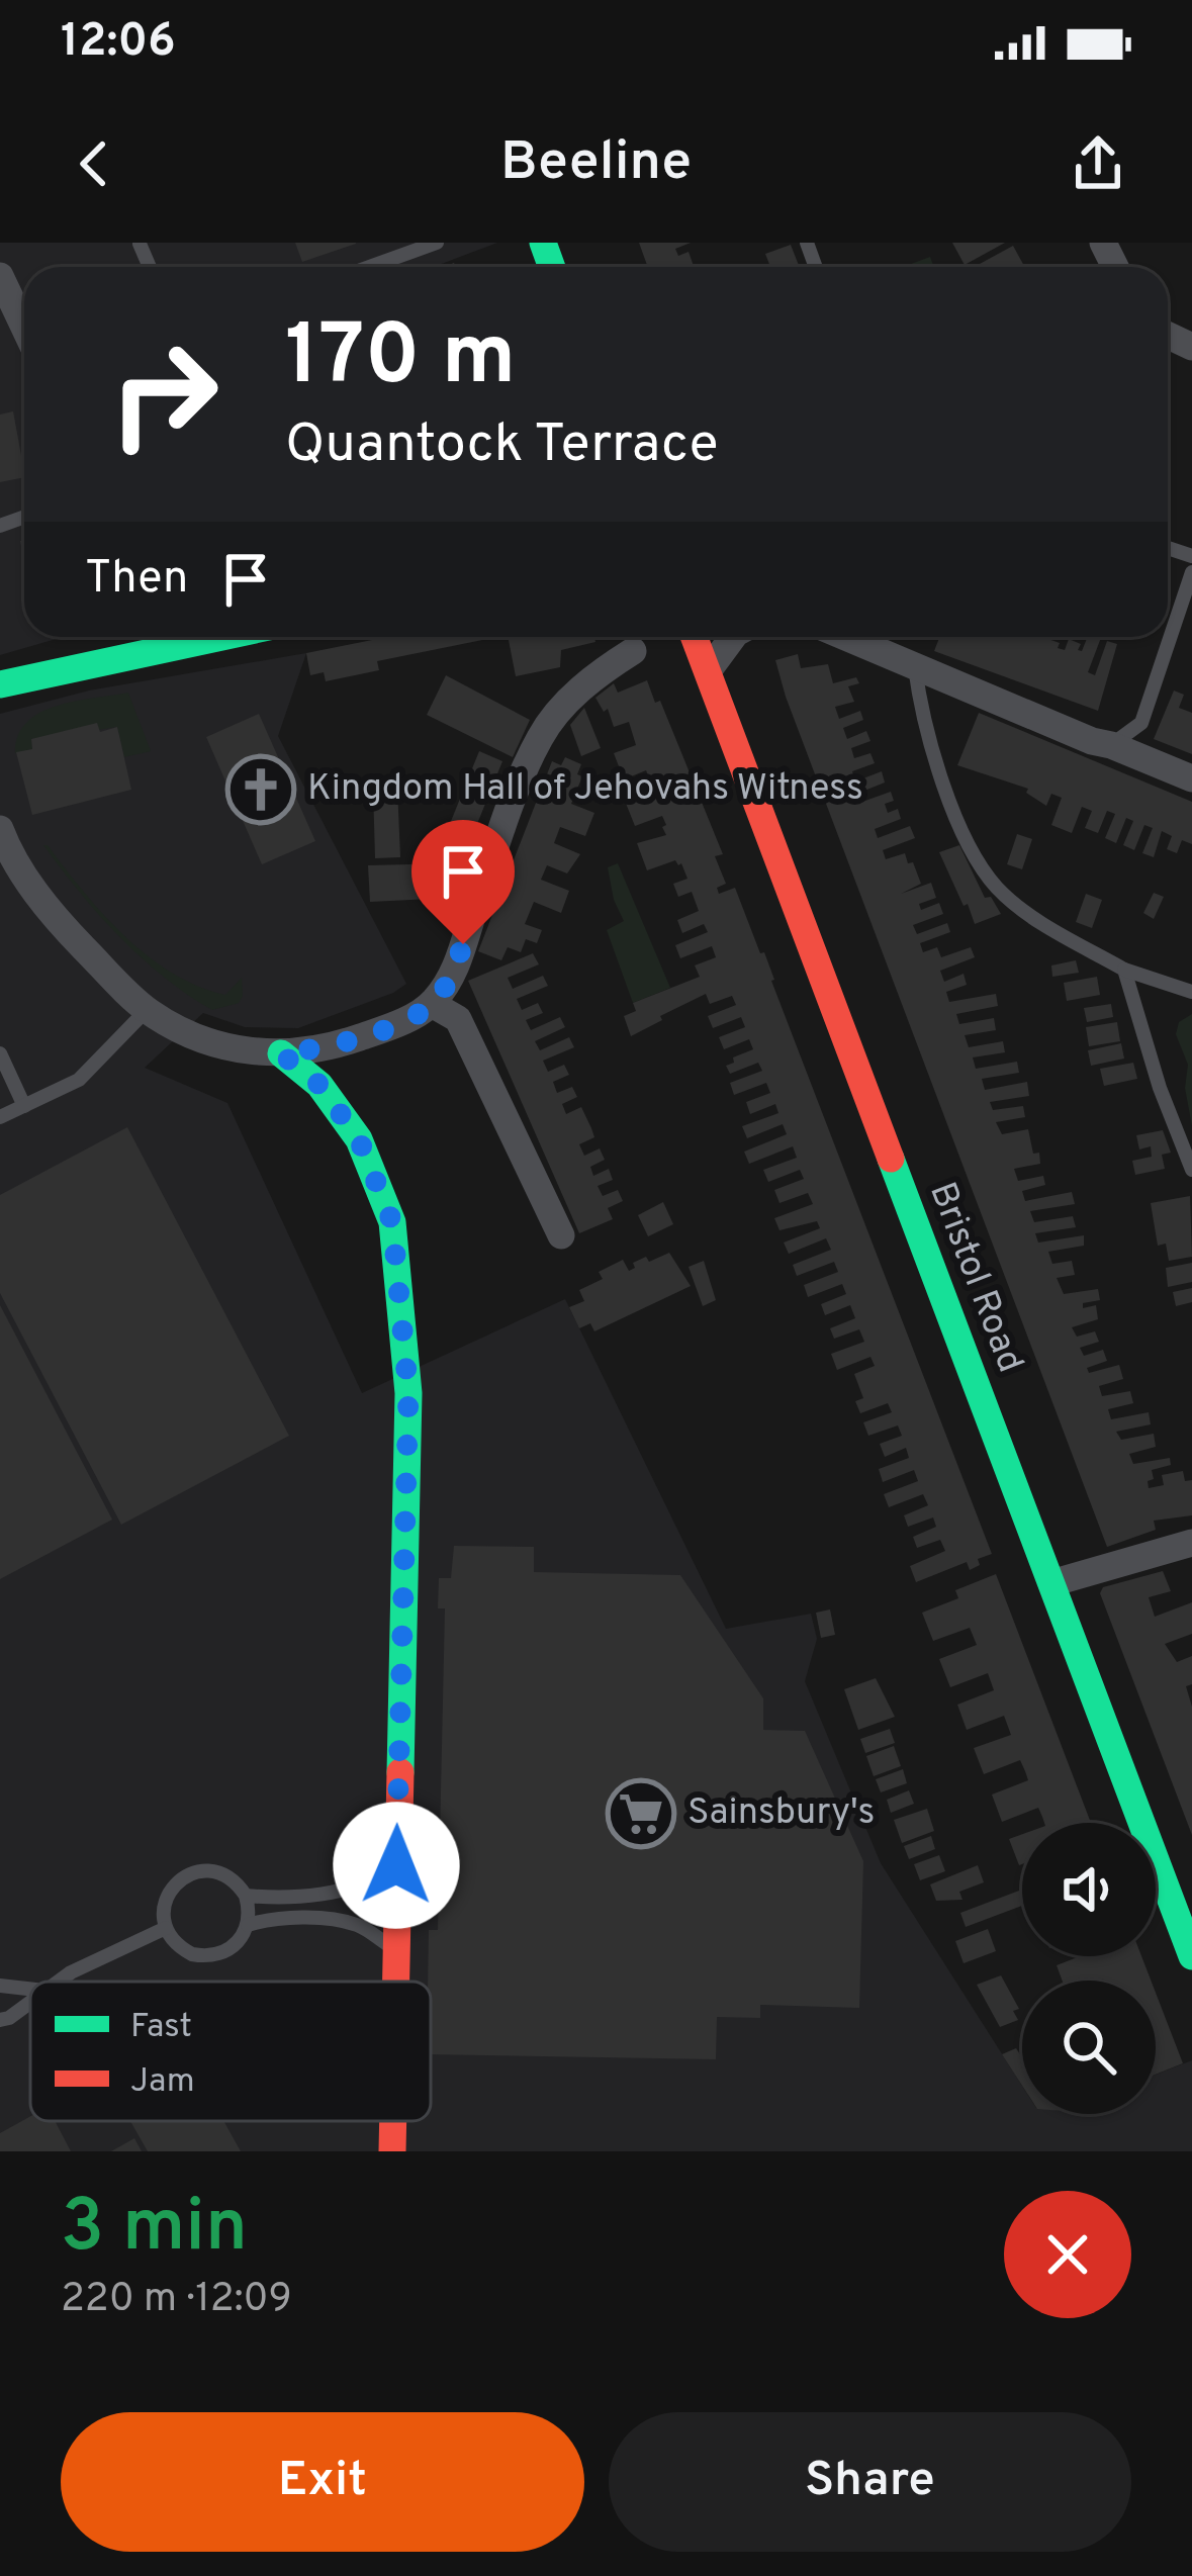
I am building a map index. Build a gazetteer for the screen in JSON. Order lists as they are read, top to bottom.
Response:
{
  "streets": {
    "main road": ["Bristol Road"]
  },
  "places": {
    "church": ["Kingdom Hall of Jehovahs Witness"],
    "supermarket": ["Sainsbury's"]
  },
  "legend": ["Fast", "Jam"],
  "page": {
    "status": "12:06",
    "header": "Beeline",
    "turn": ["170 m", "Quantock Terrace"],
    "then": "Then",
    "heading": ["3 min", "220 m · 12:09"],
    "buttons": ["Exit", "Share"]
  }
}
